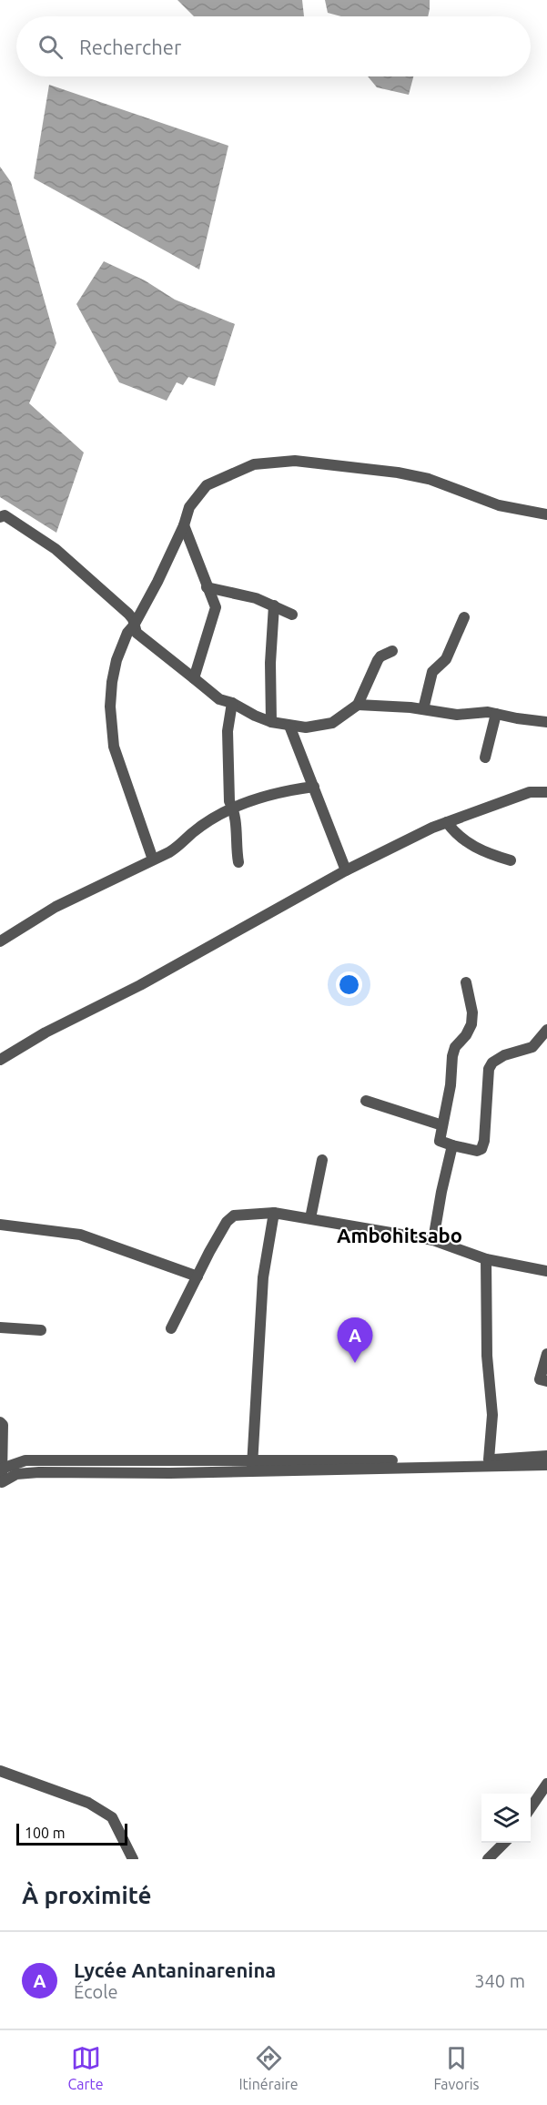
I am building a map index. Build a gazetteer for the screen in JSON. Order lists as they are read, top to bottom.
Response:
{
  "districts": ["Ambohitsabo"],
  "scale_bar": "100 m",
  "page": {
    "search": "Rechercher",
    "pins": "A",
    "scale": "100 m",
    "heading": "À proximité",
    "list": [
      {
        "mark": "A",
        "name": "Lycée Antaninarenina",
        "note": "École",
        "value": "340 m"
      }
    ],
    "nav": ["Carte", "Itinéraire", "Favoris"]
  }
}
